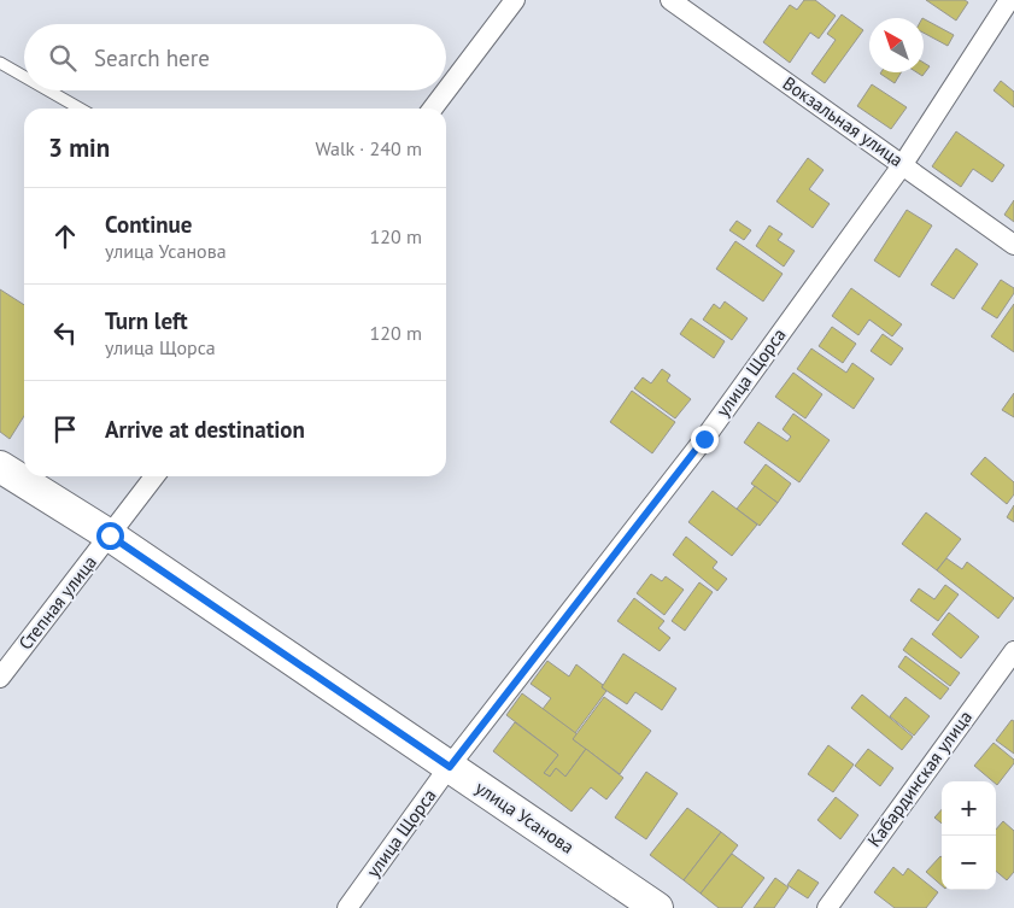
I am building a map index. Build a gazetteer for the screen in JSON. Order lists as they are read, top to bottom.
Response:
{
  "streets": {
    "main road": ["улица Усанова"],
    "street": [
      "Вокзальная улица",
      "улица Щорса",
      "Степная улица",
      "Кабардинская улица"
    ]
  },
  "crossings": [
    ["Вокзальная улица", "улица Щорса"],
    ["улица Щорса", "улица Усанова"],
    ["Степная улица", "улица Усанова"]
  ],
  "north": "top left",
  "page": {
    "search": "Search here",
    "heading": ["3 min", "Walk · 240 m"],
    "list": [
      ["Continue", "улица Усанова", "120 m"],
      ["Turn left", "улица Щорса", "120 m"],
      "Arrive at destination"
    ],
    "map_buttons": ["+", "−"]
  }
}
